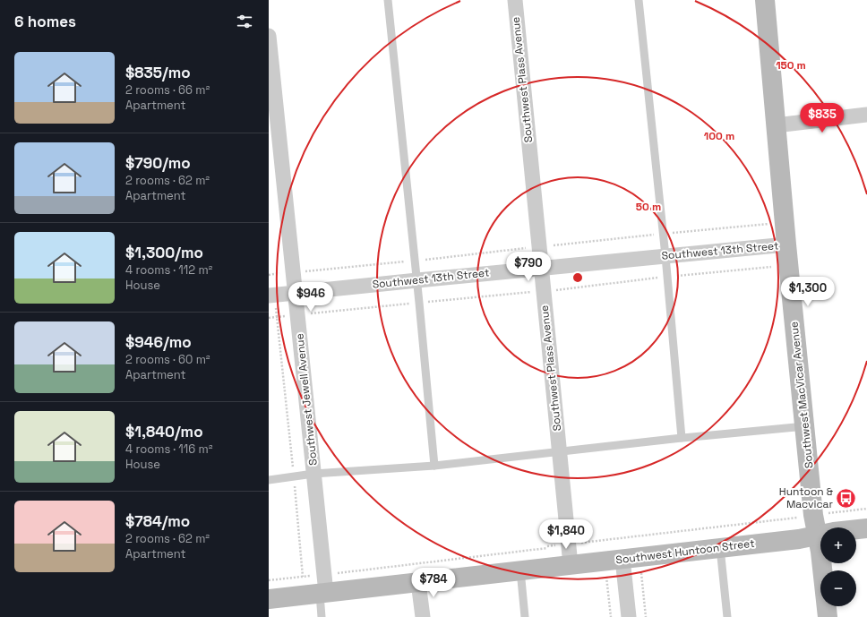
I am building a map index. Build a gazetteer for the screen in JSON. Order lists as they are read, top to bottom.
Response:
{
  "streets": {
    "street": [
      "Southwest Plass Avenue",
      "Southwest 13th Street",
      "Southwest MacVicar Avenue",
      "Southwest Jewell Avenue",
      "Southwest Huntoon Street"
    ]
  },
  "crossings": [
    ["Southwest Plass Avenue", "Southwest 13th Street"],
    ["Southwest Plass Avenue", "Southwest Huntoon Street"],
    ["Southwest 13th Street", "Southwest MacVicar Avenue"],
    ["Southwest 13th Street", "Southwest Jewell Avenue"],
    ["Southwest MacVicar Avenue", "Southwest Huntoon Street"],
    ["Southwest Jewell Avenue", "Southwest Huntoon Street"]
  ],
  "places": {
    "bus stop": ["Huntoon & Macvicar"]
  },
  "page": {
    "heading": "6 homes",
    "list": [
      {
        "name": "$835/mo",
        "note": "2 rooms · 66 m² · Apartment"
      },
      {
        "name": "$790/mo",
        "note": "2 rooms · 62 m² · Apartment"
      },
      {
        "name": "$1,300/mo",
        "note": "4 rooms · 112 m² · House"
      },
      {
        "name": "$946/mo",
        "note": "2 rooms · 60 m² · Apartment"
      },
      {
        "name": "$1,840/mo",
        "note": "4 rooms · 116 m² · House"
      },
      {
        "name": "$784/mo",
        "note": "2 rooms · 62 m² · Apartment"
      }
    ],
    "price": [
      "$835",
      "$790",
      "$1,300",
      "$946",
      "$1,840",
      "$784"
    ],
    "map_buttons": ["+", "−"]
  },
  "rings": ["150 m", "100 m", "50 m"]
}
